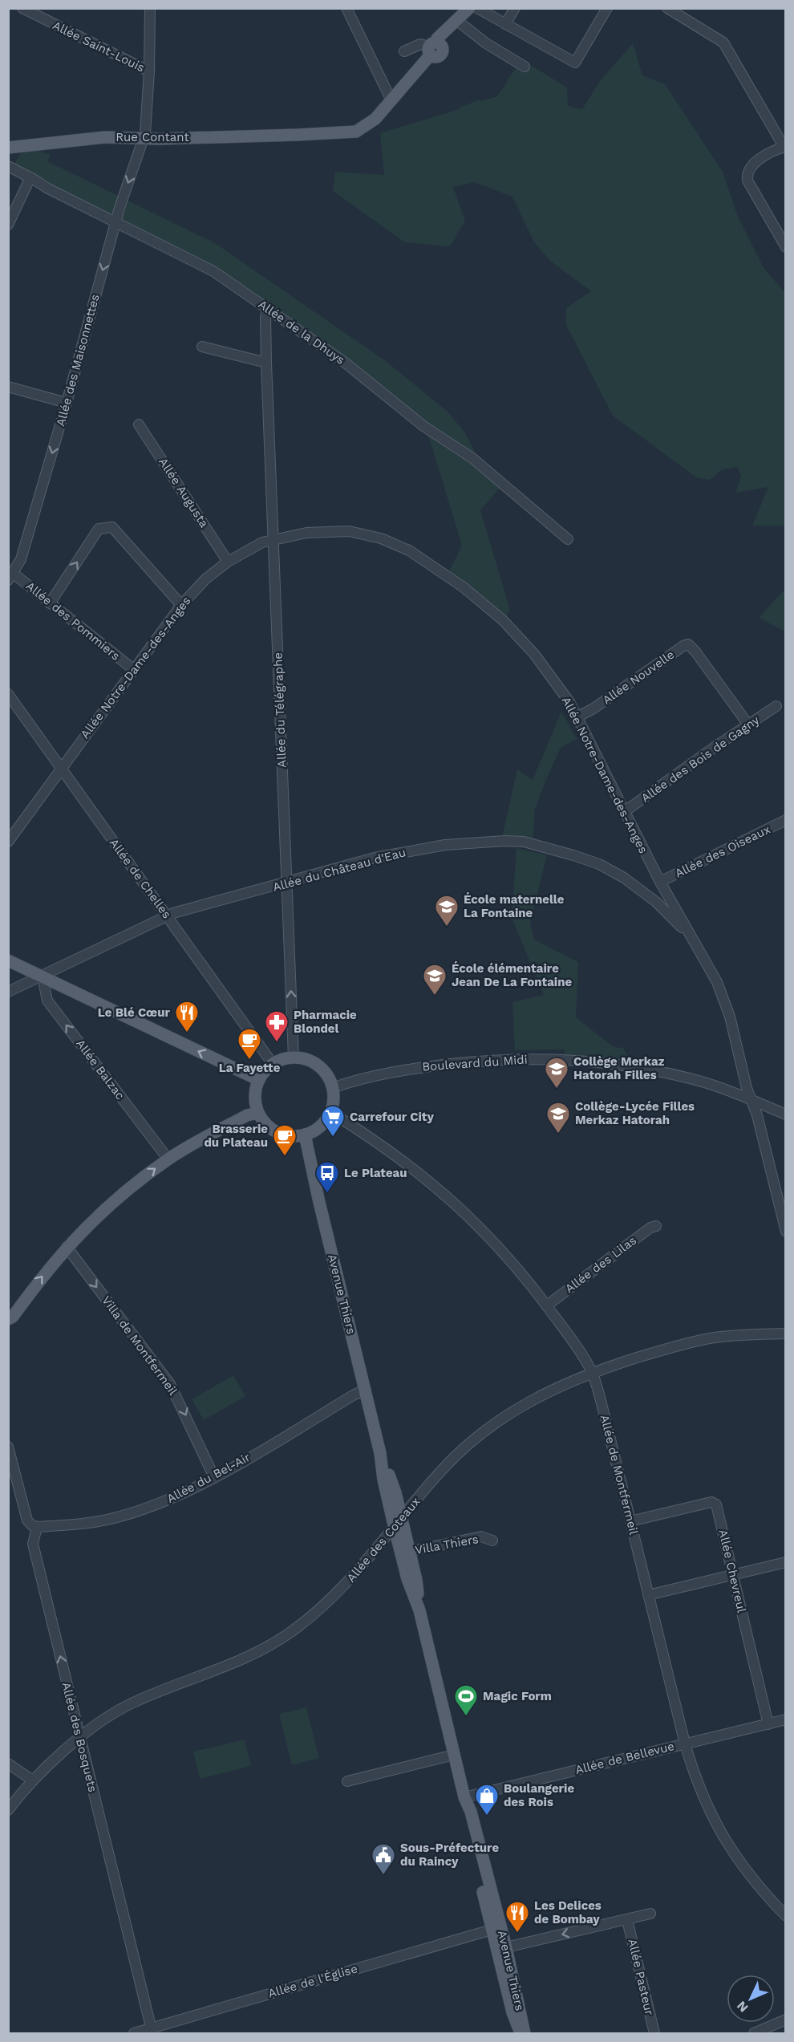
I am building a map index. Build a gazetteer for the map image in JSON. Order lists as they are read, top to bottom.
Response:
{
  "streets": {
    "main road": ["Rue Contant", "Avenue Thiers"],
    "street": [
      "Allée Saint-Louis",
      "Allée de la Dhuys",
      "Allée des Maisonnettes",
      "Allée Augusta",
      "Allée des Pommiers",
      "Allée Notre-Dame-des-Anges",
      "Allée Nouvelle",
      "Allée du Télégraphe",
      "Allée des Bois de Gagny",
      "Allée des Oiseaux",
      "Allée du Château d'Eau",
      "Allée de Chelles",
      "Boulevard du Midi",
      "Allée Balzac",
      "Allée des Lilas",
      "Villa de Montfermeil",
      "Allée de Montfermeil",
      "Allée du Bel-Air",
      "Allée des Coteaux",
      "Villa Thiers",
      "Allée Chevreul",
      "Allée des Bosquets",
      "Allée de Bellevue",
      "Allée Pasteur",
      "Allée de l'Église"
    ]
  },
  "crossings": [
    ["Allée Saint-Louis", "Allée des Maisonnettes"],
    ["Rue Contant", "Allée des Maisonnettes"],
    ["Allée de la Dhuys", "Allée des Maisonnettes"],
    ["Allée de la Dhuys", "Allée du Télégraphe"],
    ["Allée des Maisonnettes", "Allée des Pommiers"],
    ["Allée Augusta", "Allée Notre-Dame-des-Anges"],
    ["Allée des Pommiers", "Allée Notre-Dame-des-Anges"],
    ["Allée Notre-Dame-des-Anges", "Allée Nouvelle"],
    ["Allée Notre-Dame-des-Anges", "Allée du Télégraphe"],
    ["Allée Notre-Dame-des-Anges", "Allée des Bois de Gagny"],
    ["Allée Notre-Dame-des-Anges", "Allée des Oiseaux"],
    ["Allée Notre-Dame-des-Anges", "Allée du Château d'Eau"],
    ["Allée Notre-Dame-des-Anges", "Allée de Chelles"],
    ["Allée Notre-Dame-des-Anges", "Boulevard du Midi"],
    ["Allée Nouvelle", "Allée des Bois de Gagny"],
    ["Allée du Télégraphe", "Allée du Château d'Eau"],
    ["Allée du Télégraphe", "Allée de Chelles"],
    ["Allée du Télégraphe", "Boulevard du Midi"],
    ["Allée du Télégraphe", "Avenue Thiers"],
    ["Allée du Télégraphe", "Allée de Montfermeil"],
    ["Allée du Château d'Eau", "Allée de Chelles"],
    ["Allée du Château d'Eau", "Allée Balzac"],
    ["Allée de Chelles", "Boulevard du Midi"],
    ["Allée de Chelles", "Avenue Thiers"],
    ["Allée de Chelles", "Allée de Montfermeil"],
    ["Boulevard du Midi", "Avenue Thiers"],
    ["Boulevard du Midi", "Allée de Montfermeil"],
    ["Allée des Lilas", "Allée de Montfermeil"],
    ["Avenue Thiers", "Allée de Montfermeil"],
    ["Avenue Thiers", "Allée du Bel-Air"],
    ["Avenue Thiers", "Allée des Coteaux"],
    ["Avenue Thiers", "Villa Thiers"],
    ["Avenue Thiers", "Allée de Bellevue"],
    ["Avenue Thiers", "Allée de l'Église"],
    ["Villa de Montfermeil", "Allée du Bel-Air"],
    ["Allée de Montfermeil", "Allée des Coteaux"],
    ["Allée de Montfermeil", "Allée Chevreul"],
    ["Allée de Montfermeil", "Allée de Bellevue"],
    ["Allée du Bel-Air", "Allée des Bosquets"],
    ["Allée des Coteaux", "Allée des Bosquets"],
    ["Allée Chevreul", "Allée de Bellevue"],
    ["Allée des Bosquets", "Allée de l'Église"]
  ],
  "one_way": [
    "Allée des Maisonnettes",
    "Allée Balzac",
    "Villa de Montfermeil",
    "Allée des Bosquets"
  ],
  "places": {
    "school or university": [
      "École maternelle La Fontaine",
      "École élémentaire Jean De La Fontaine",
      "Collège Merkaz Hatorah Filles",
      "Collège-Lycée Filles Merkaz Hatorah"
    ],
    "restaurant": ["Le Blé Cœur", "Les Delices de Bombay"],
    "pharmacy": ["Pharmacie Blondel"],
    "cafe": ["La Fayette", "Brasserie du Plateau"],
    "supermarket": ["Carrefour City"],
    "bus stop": ["Le Plateau"],
    "sports": ["Magic Form"],
    "shop": ["Boulangerie des Rois"],
    "public building": ["Sous-Préfecture du Raincy"]
  },
  "north": "bottom left"
}
